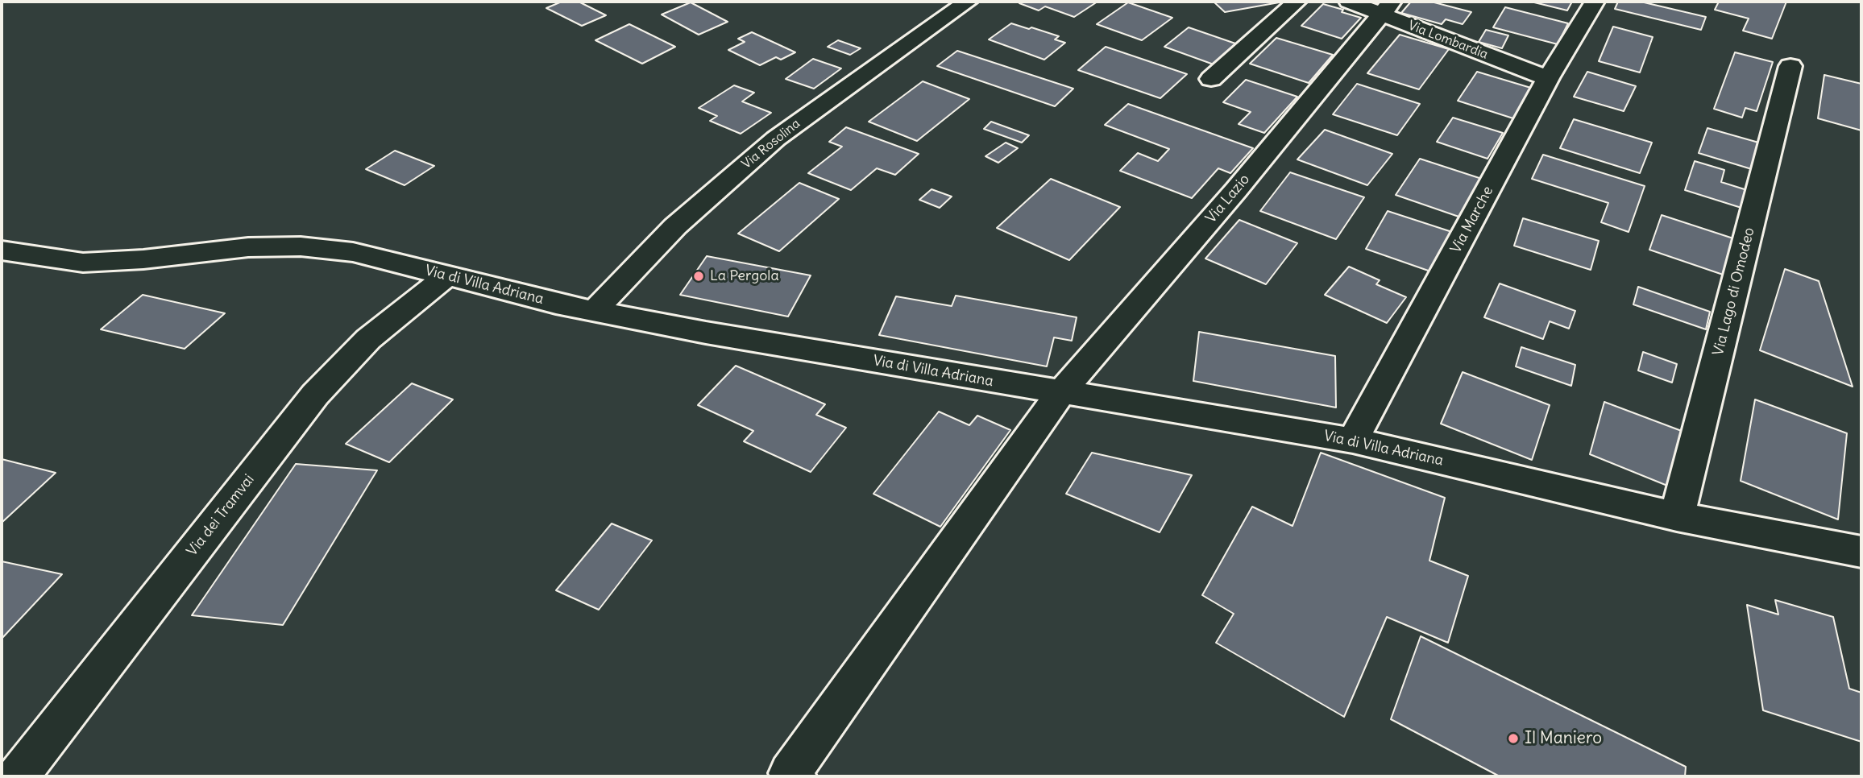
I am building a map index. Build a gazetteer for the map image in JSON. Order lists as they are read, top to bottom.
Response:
{
  "streets": {
    "street": [
      "Via Lombardia",
      "Via Rosolina",
      "Via Lazio",
      "Via Marche",
      "Via di Villa Adriana",
      "Via Lago di Omodeo",
      "Via dei Tramvai"
    ]
  },
  "crossings": [
    ["Via Lombardia", "Via Lazio"],
    ["Via Lombardia", "Via Marche"],
    ["Via Rosolina", "Via di Villa Adriana"],
    ["Via Lazio", "Via di Villa Adriana"],
    ["Via Marche", "Via di Villa Adriana"],
    ["Via di Villa Adriana", "Via Lago di Omodeo"],
    ["Via di Villa Adriana", "Via dei Tramvai"]
  ],
  "places": ["La Pergola", "Il Maniero"]
}
